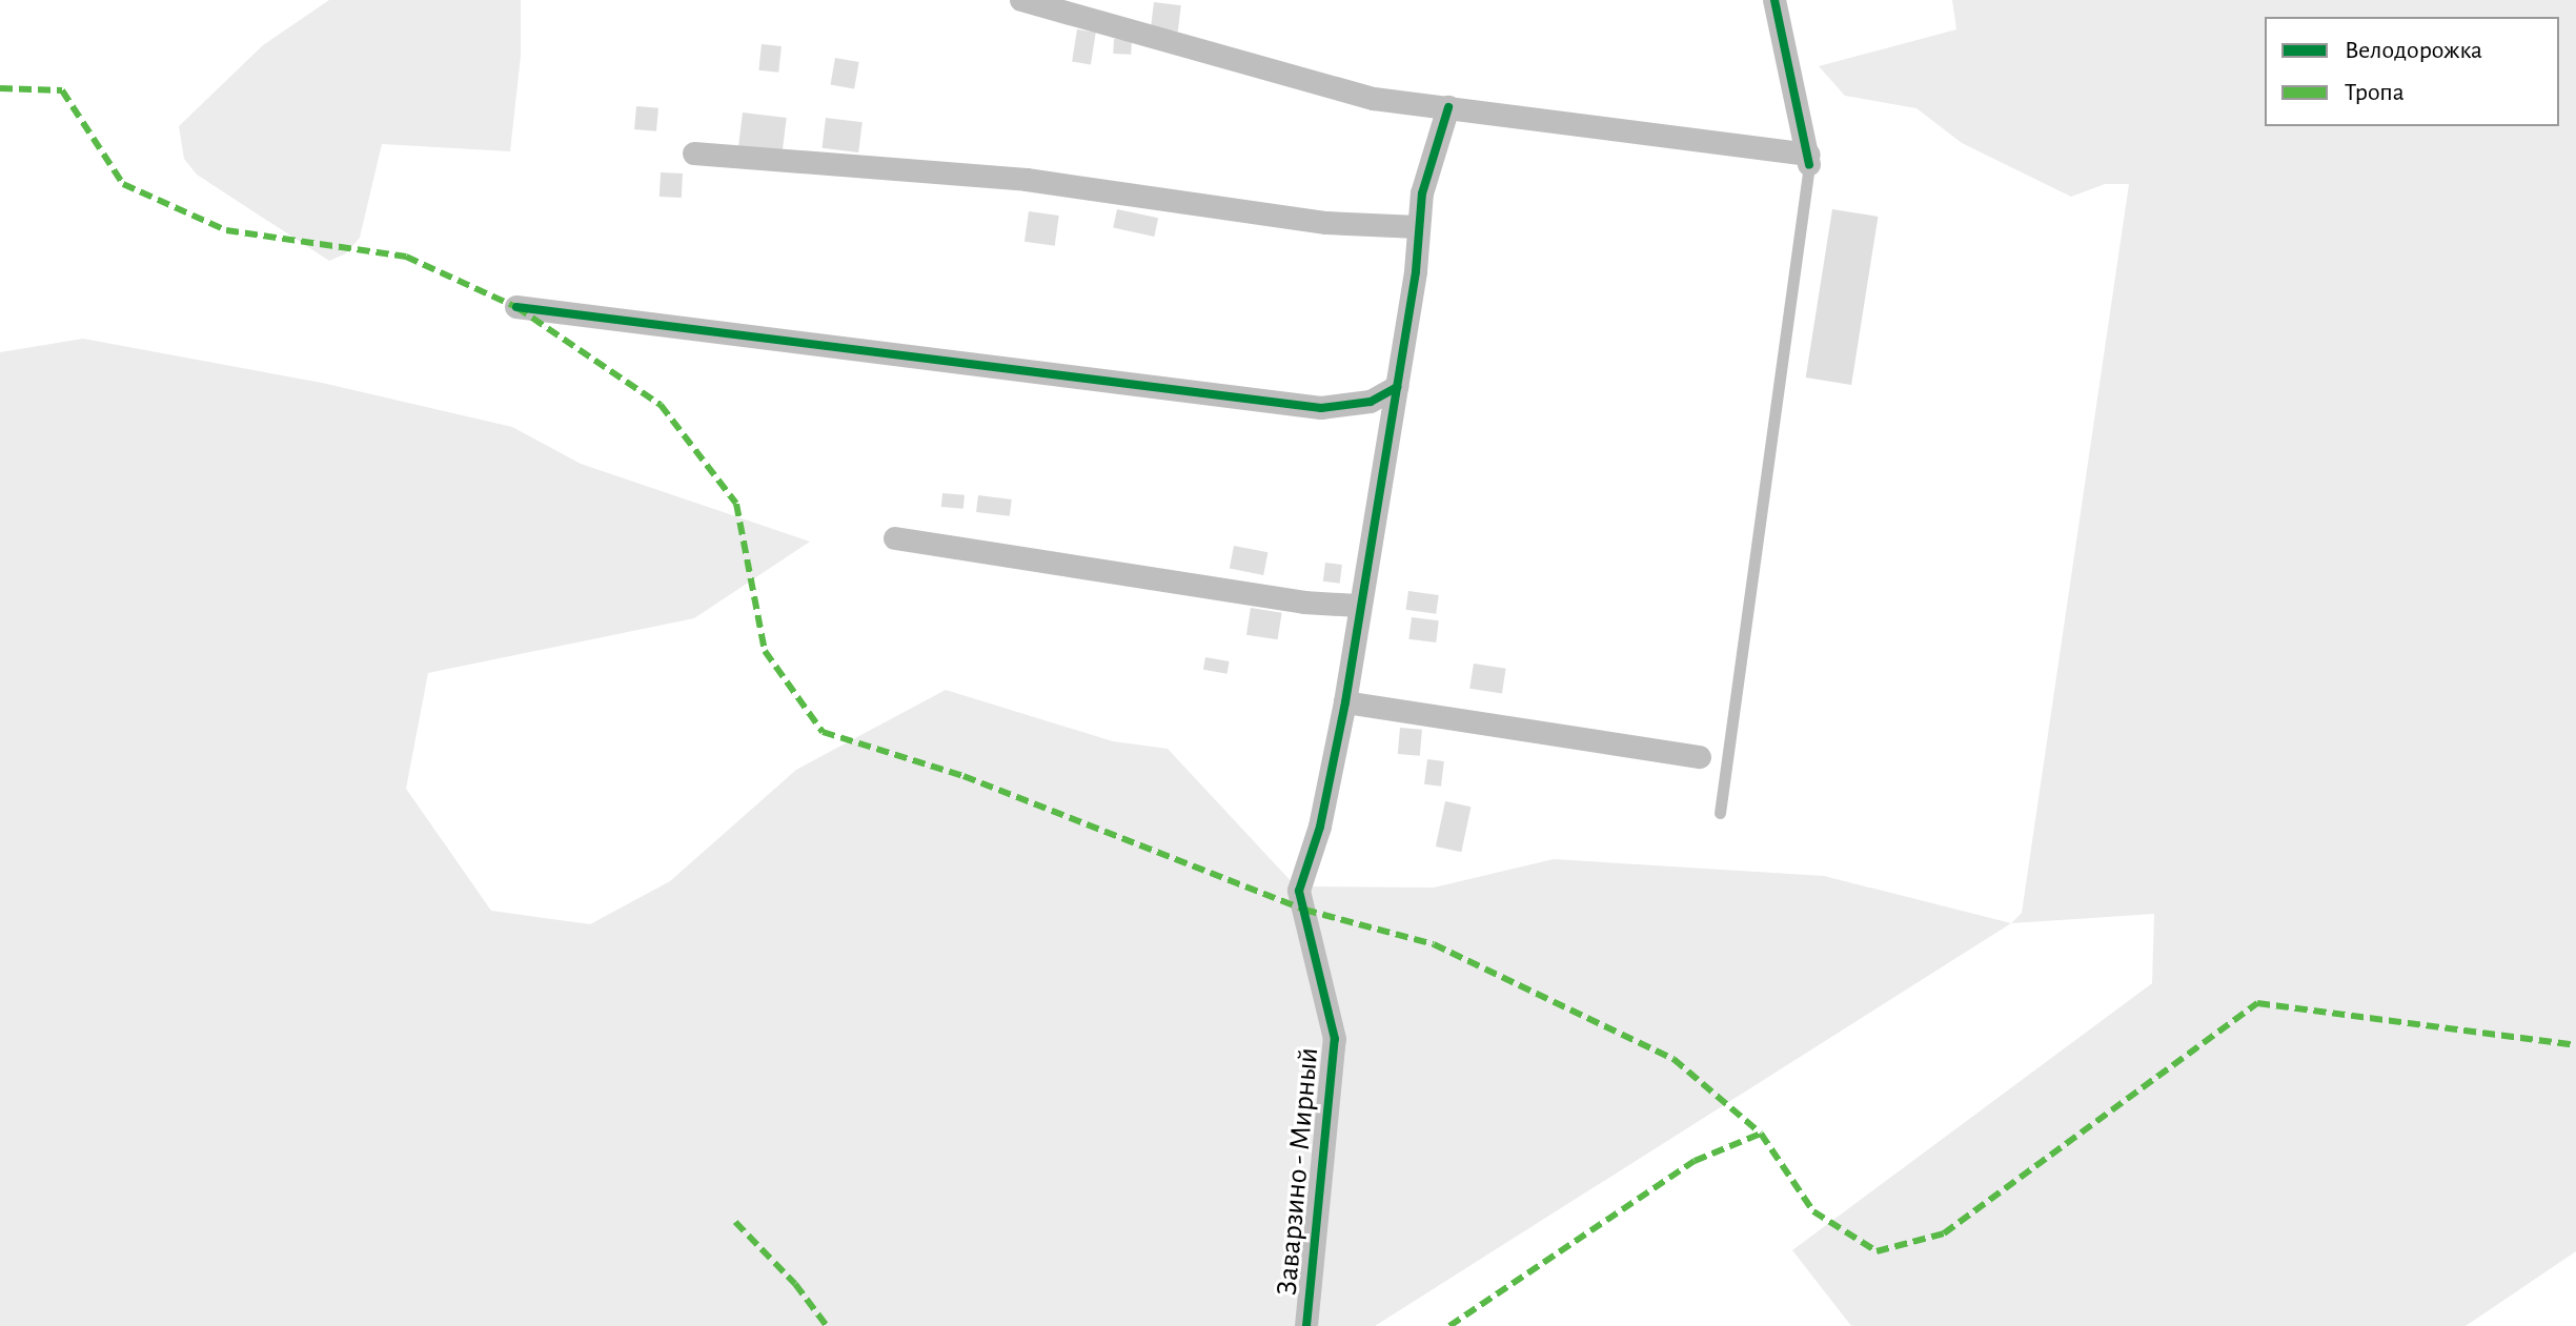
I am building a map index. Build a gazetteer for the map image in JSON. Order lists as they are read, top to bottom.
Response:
{
  "streets": {
    "street": ["Заварзино - Мирный"]
  },
  "legend": ["Велодорожка", "Тропа"]
}
